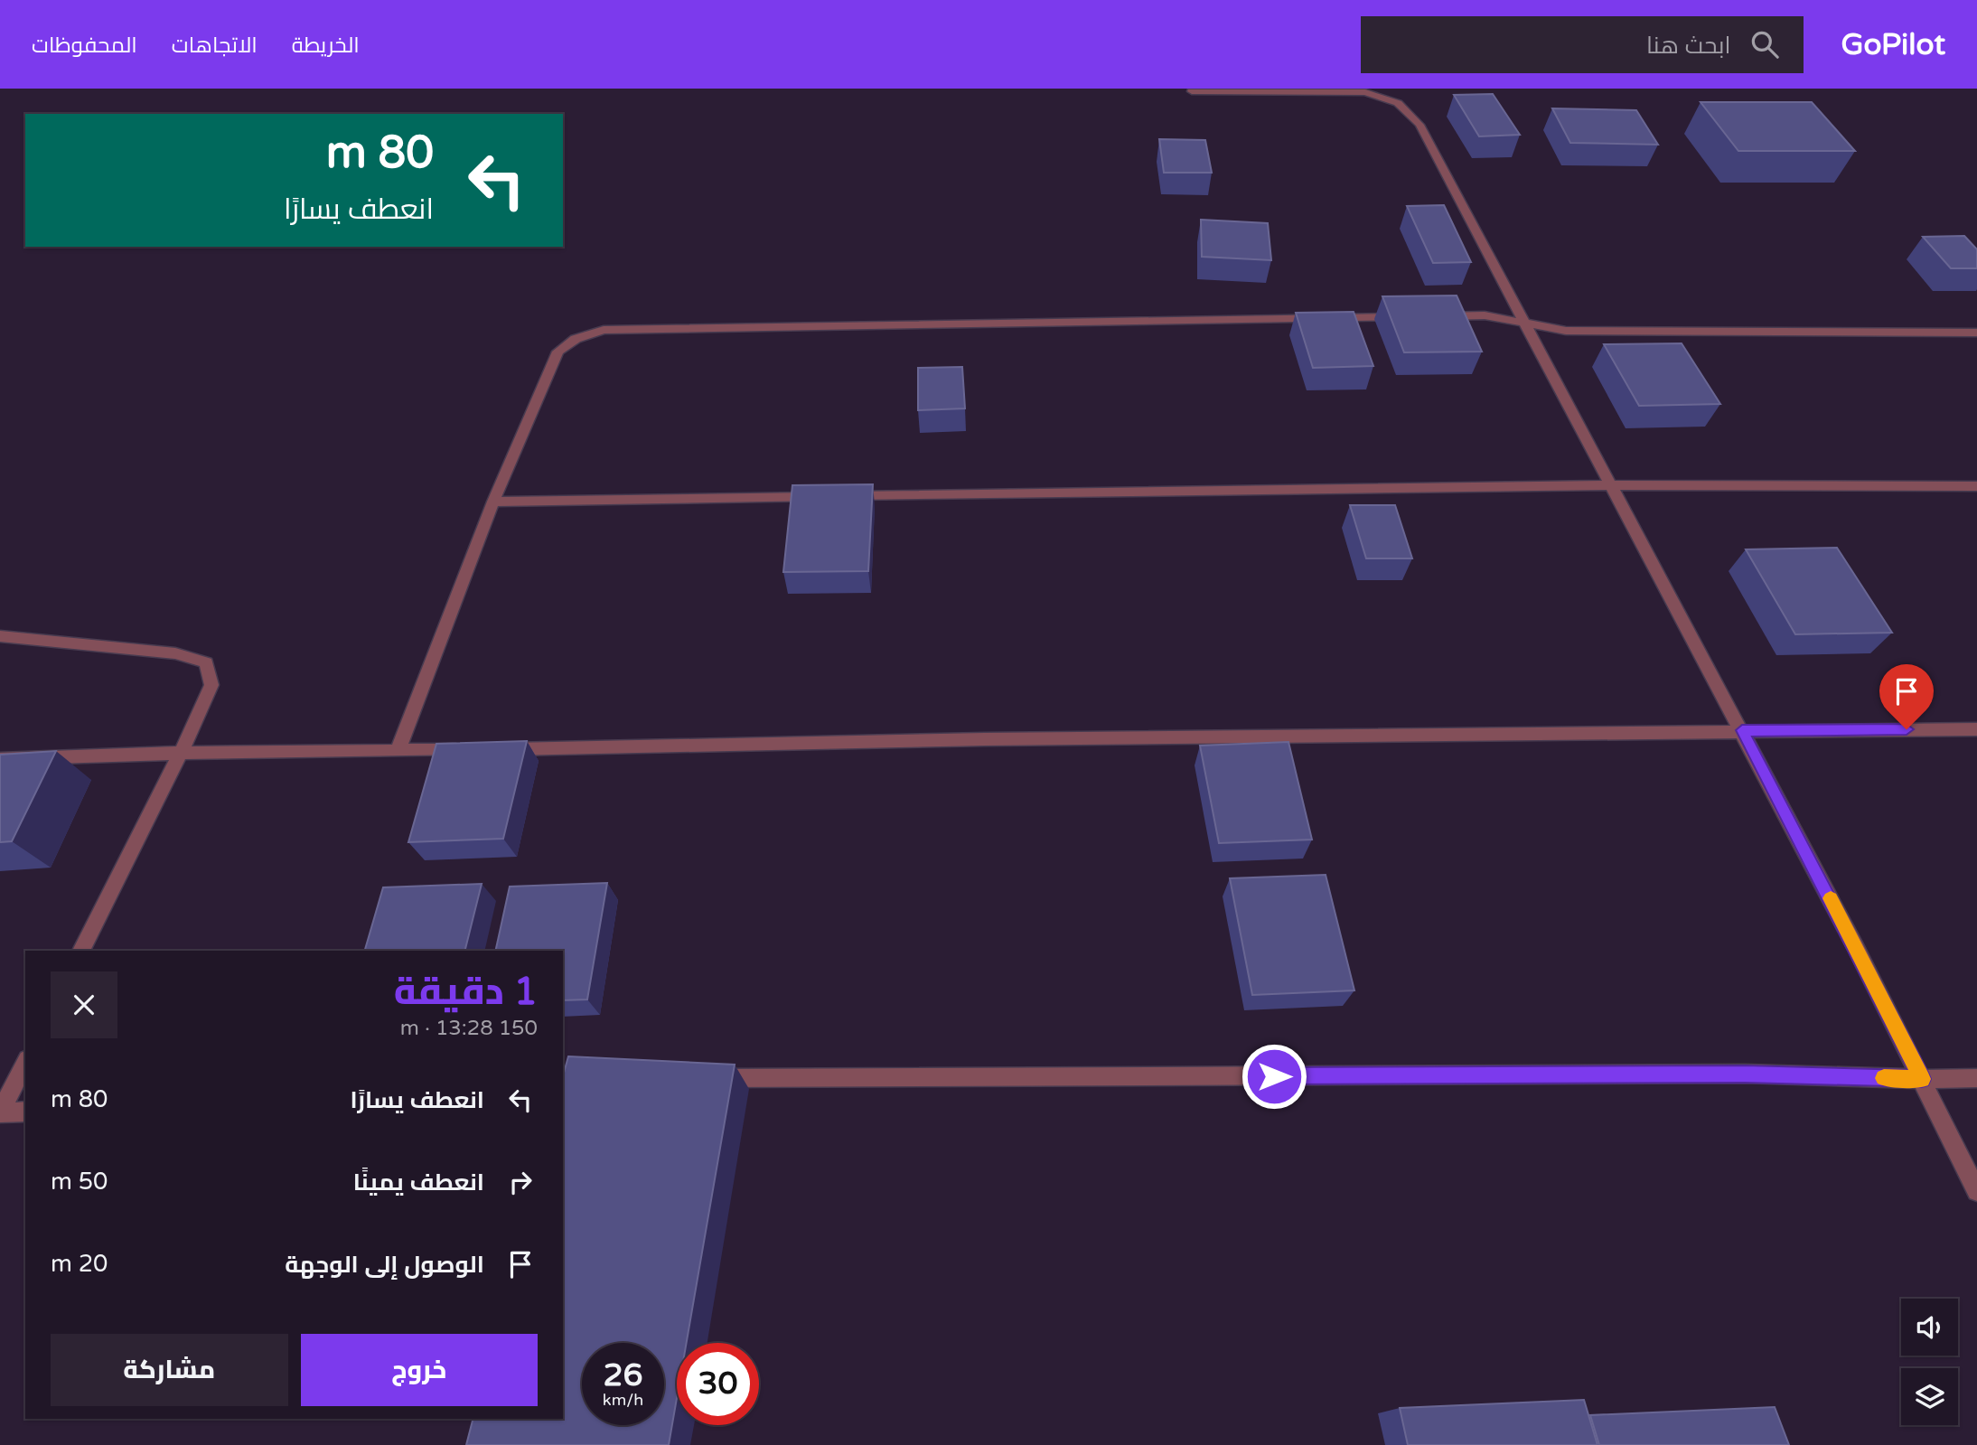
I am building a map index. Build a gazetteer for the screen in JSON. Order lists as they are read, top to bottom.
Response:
{
  "page": {
    "header": "GoPilot",
    "search": "ابحث هنا",
    "nav": ["الخريطة", "الاتجاهات", "المحفوظات"],
    "turn": ["80 m", "انعطف يسارًا"],
    "heading": ["1 دقيقة", "150 m · 13:28"],
    "list": [
      {
        "name": "انعطف يسارًا",
        "value": "80 m"
      },
      {
        "name": "انعطف يمينًا",
        "value": "50 m"
      },
      {
        "name": "الوصول إلى الوجهة",
        "value": "20 m"
      }
    ],
    "buttons": ["خروج", "مشاركة"],
    "speed": "26 km/h",
    "limit": "30"
  }
}
